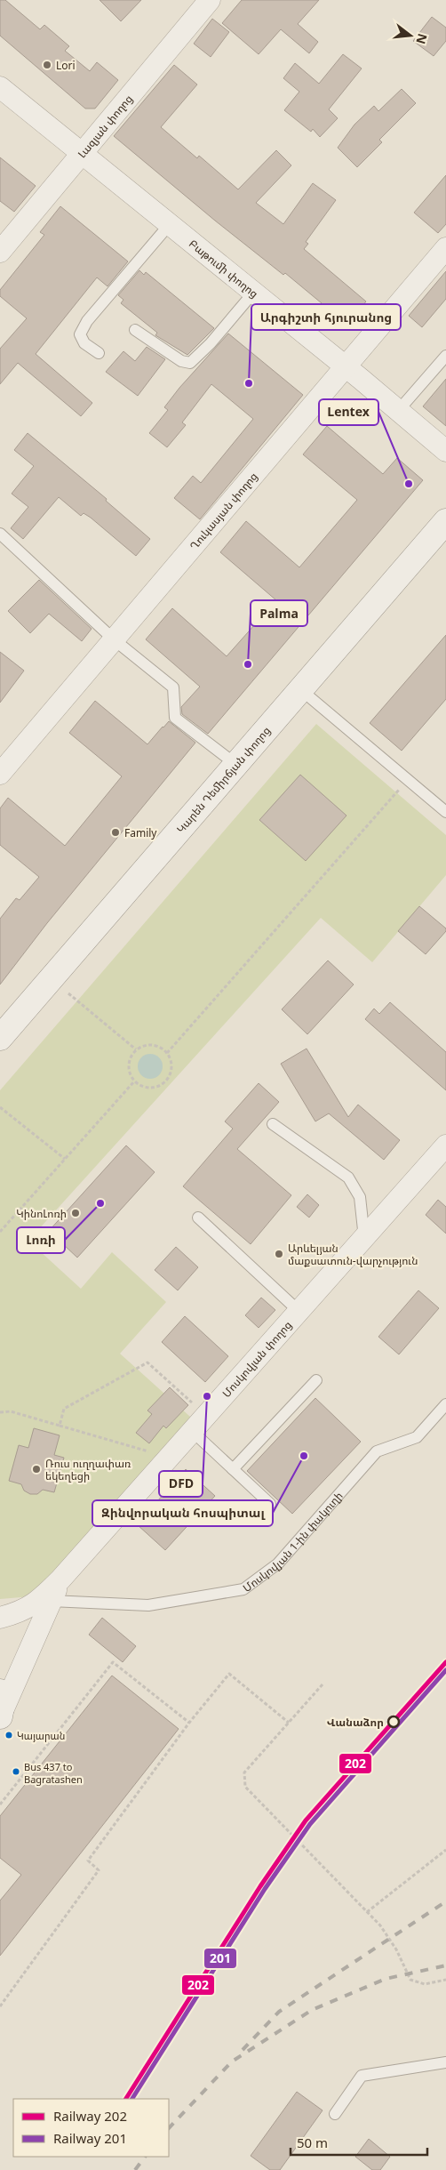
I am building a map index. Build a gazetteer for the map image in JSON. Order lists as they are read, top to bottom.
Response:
{
  "streets": {
    "street": [
      "Լազյան փողոց",
      "Բաթումի փողոց",
      "Ղուկասյան փողոց",
      "Կարեն Դեմիրճյան փողոց",
      "Մոսկովյան փողոց"
    ],
    "lane": ["Մոսկովյան 1-ին փակուղի"]
  },
  "crossings": [
    ["Լազյան փողոց", "Բաթումի փողոց"],
    ["Բաթումի փողոց", "Ղուկասյան փողոց"],
    ["Մոսկովյան փողոց", "Մոսկովյան 1-ին փակուղի"]
  ],
  "places": [
    "Lori",
    "Արգիշտի հյուրանոց",
    "Lentex",
    "Palma",
    "Family",
    "Լոռի",
    "ԿինոԼոռի",
    "Արևելյան մաքսատուն-վարչություն",
    "DFD",
    "Զինվորական հոսպիտալ",
    "Ռուս ուղղափառ եկեղեցի",
    "Վանաձոր",
    "Կայարան",
    "Bus 437 to Bagratashen"
  ],
  "lines": ["rail line 202", "rail line 201"],
  "legend": ["Railway 202", "Railway 201"],
  "scale_bar": "50 m",
  "north": "right"
}
